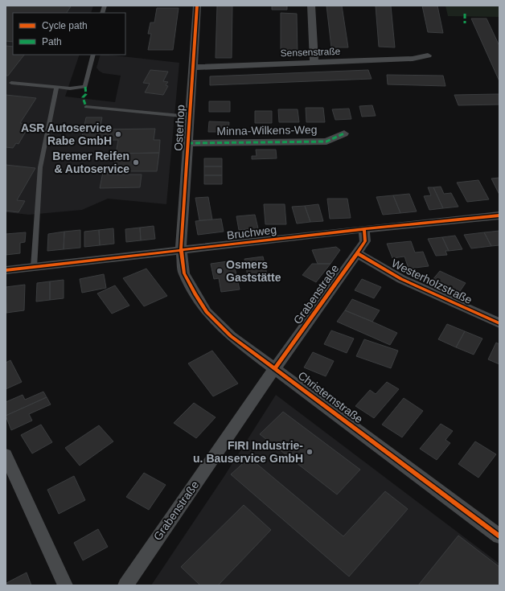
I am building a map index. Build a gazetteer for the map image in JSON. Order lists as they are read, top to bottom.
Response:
{
  "streets": {
    "street": [
      "Sensenstraße",
      "Osterhop",
      "Minna-Wilkens-Weg",
      "Bruchweg",
      "Westerholzstraße",
      "Grabenstraße",
      "Christernstraße"
    ]
  },
  "crossings": [
    ["Sensenstraße", "Osterhop"],
    ["Osterhop", "Minna-Wilkens-Weg"],
    ["Osterhop", "Bruchweg"],
    ["Osterhop", "Christernstraße"],
    ["Bruchweg", "Grabenstraße"],
    ["Bruchweg", "Christernstraße"],
    ["Westerholzstraße", "Grabenstraße"],
    ["Grabenstraße", "Christernstraße"]
  ],
  "places": [
    "ASR Autoservice Rabe GmbH",
    "Bremer Reifen & Autoservice",
    "Osmers Gaststätte",
    "FIRI Industrie- u. Bauservice GmbH"
  ],
  "legend": ["Cycle path", "Path"]
}
